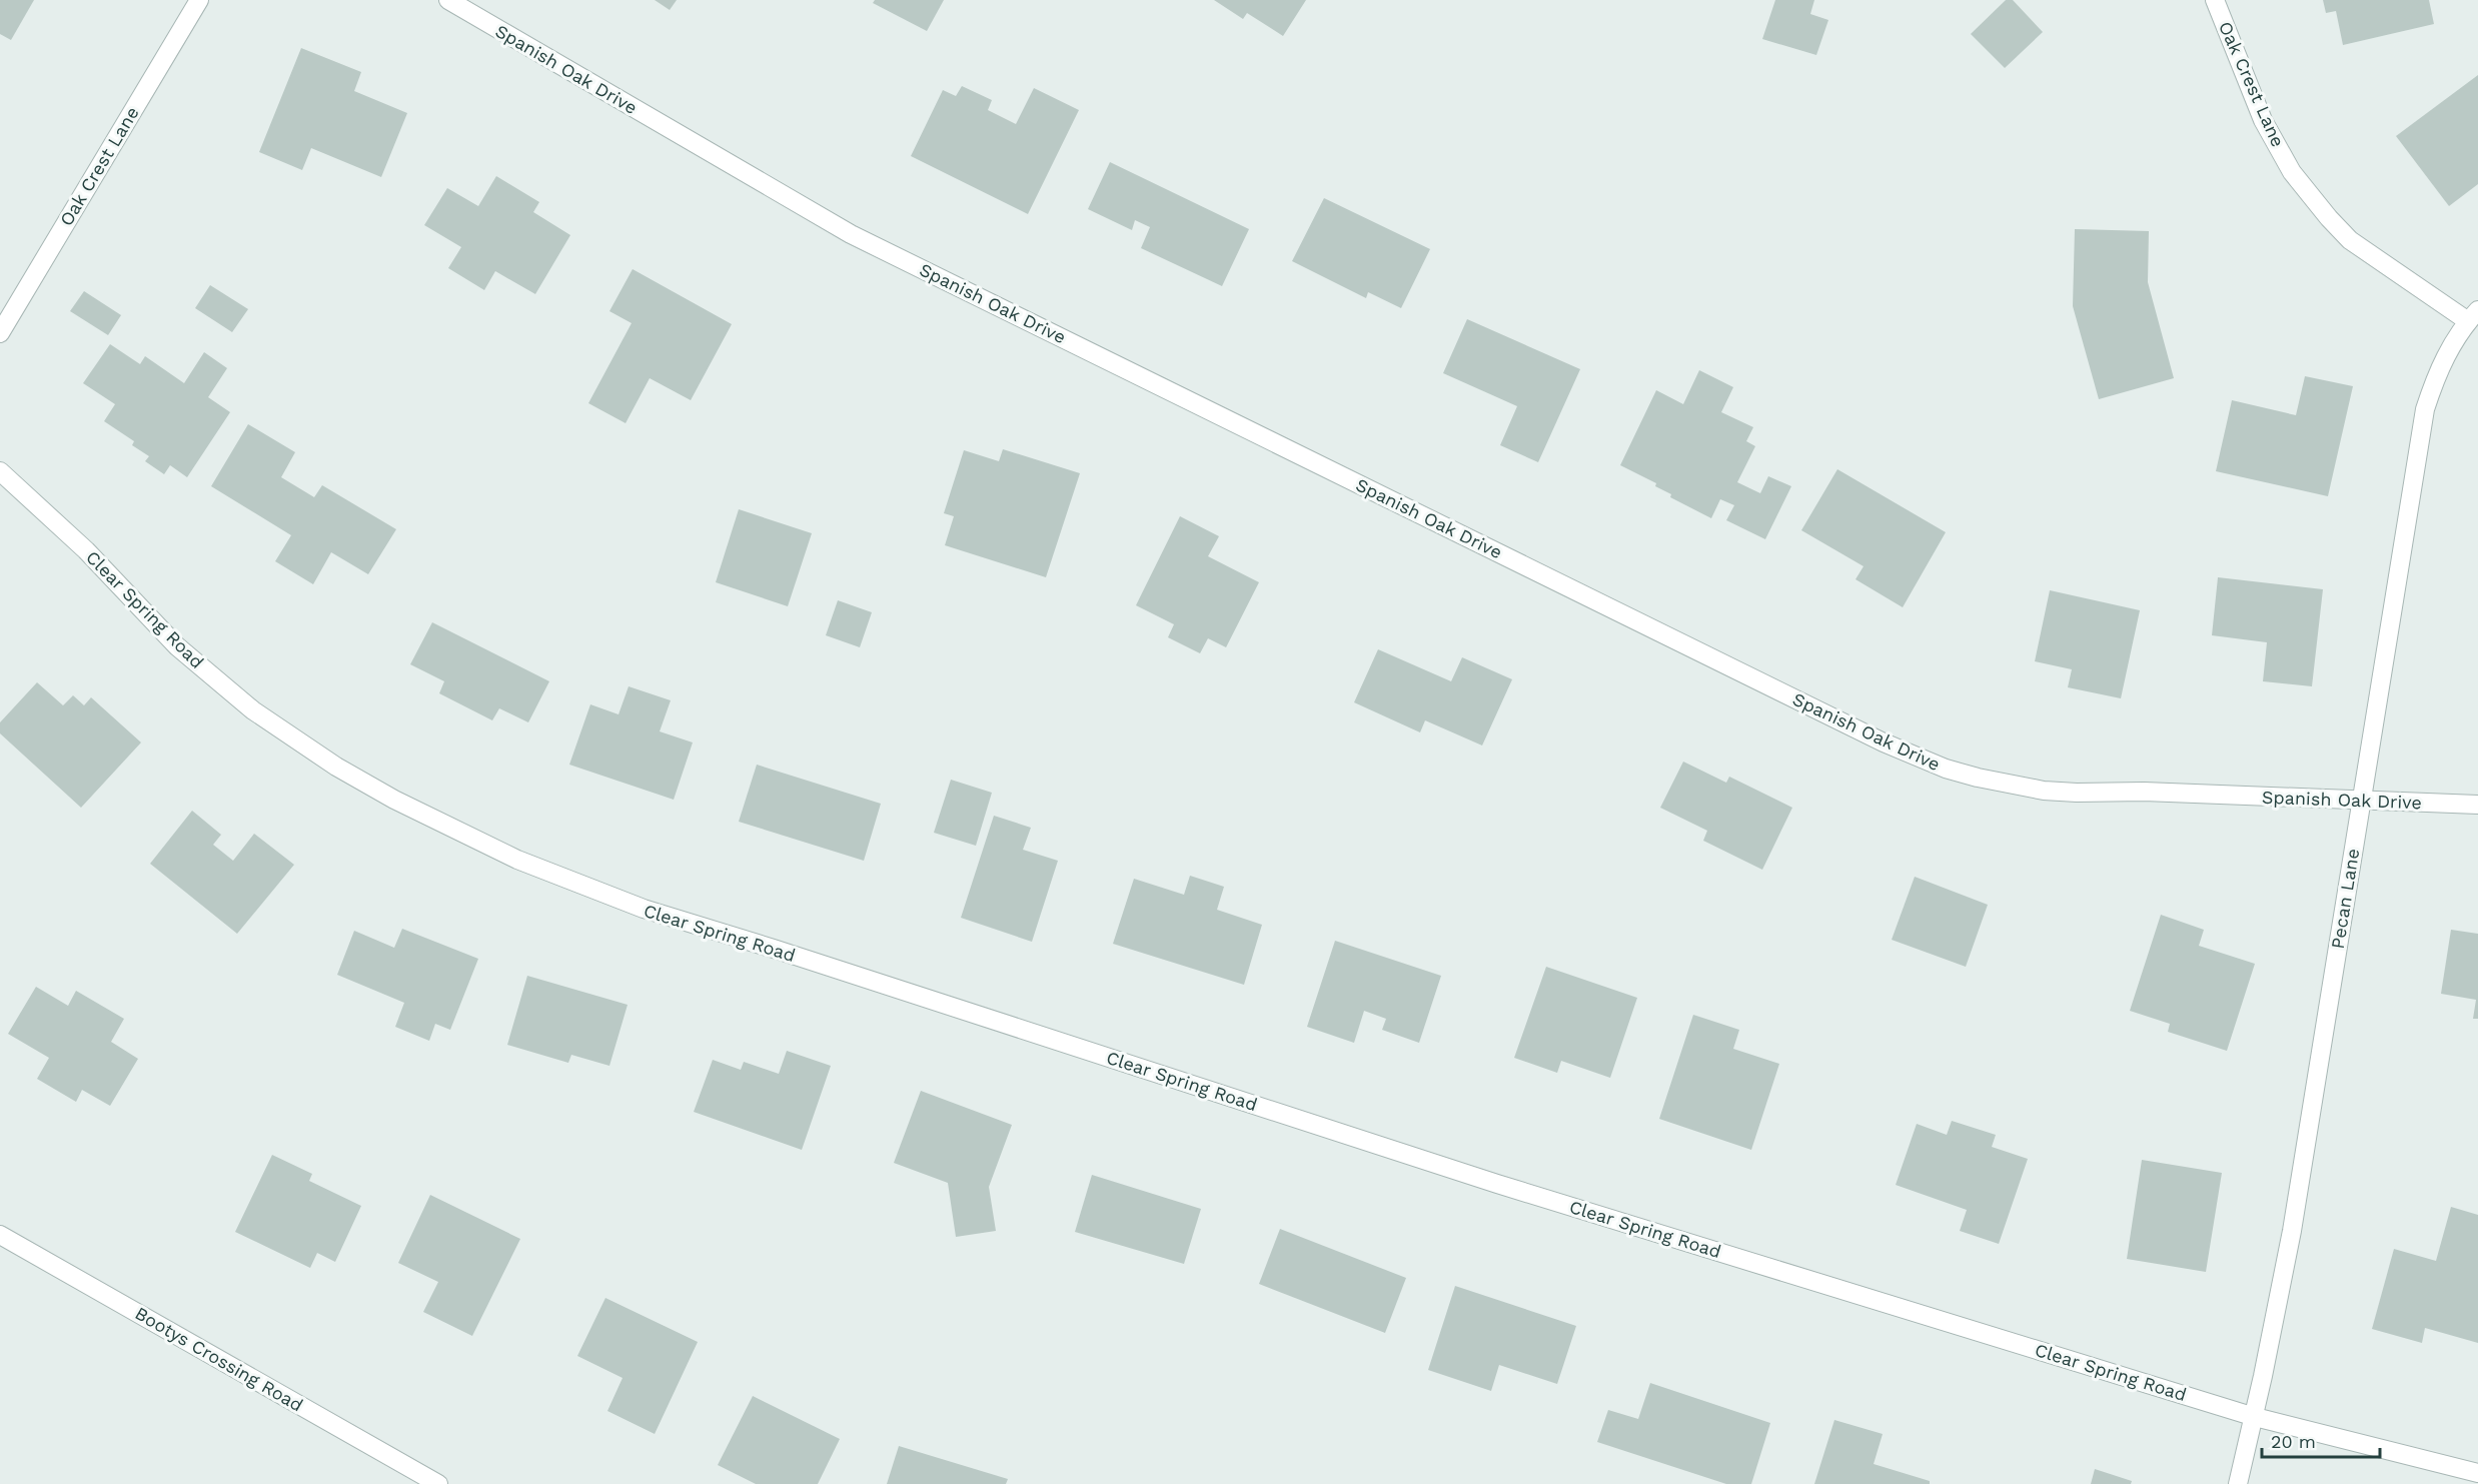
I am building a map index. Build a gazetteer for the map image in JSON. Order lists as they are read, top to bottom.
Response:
{
  "streets": {
    "street": [
      "Spanish Oak Drive",
      "Oak Crest Lane",
      "Clear Spring Road",
      "Pecan Lane",
      "Bootys Crossing Road"
    ]
  },
  "crossings": [
    ["Spanish Oak Drive", "Pecan Lane"],
    ["Oak Crest Lane", "Pecan Lane"],
    ["Clear Spring Road", "Pecan Lane"]
  ],
  "scale_bar": "20 m"
}
